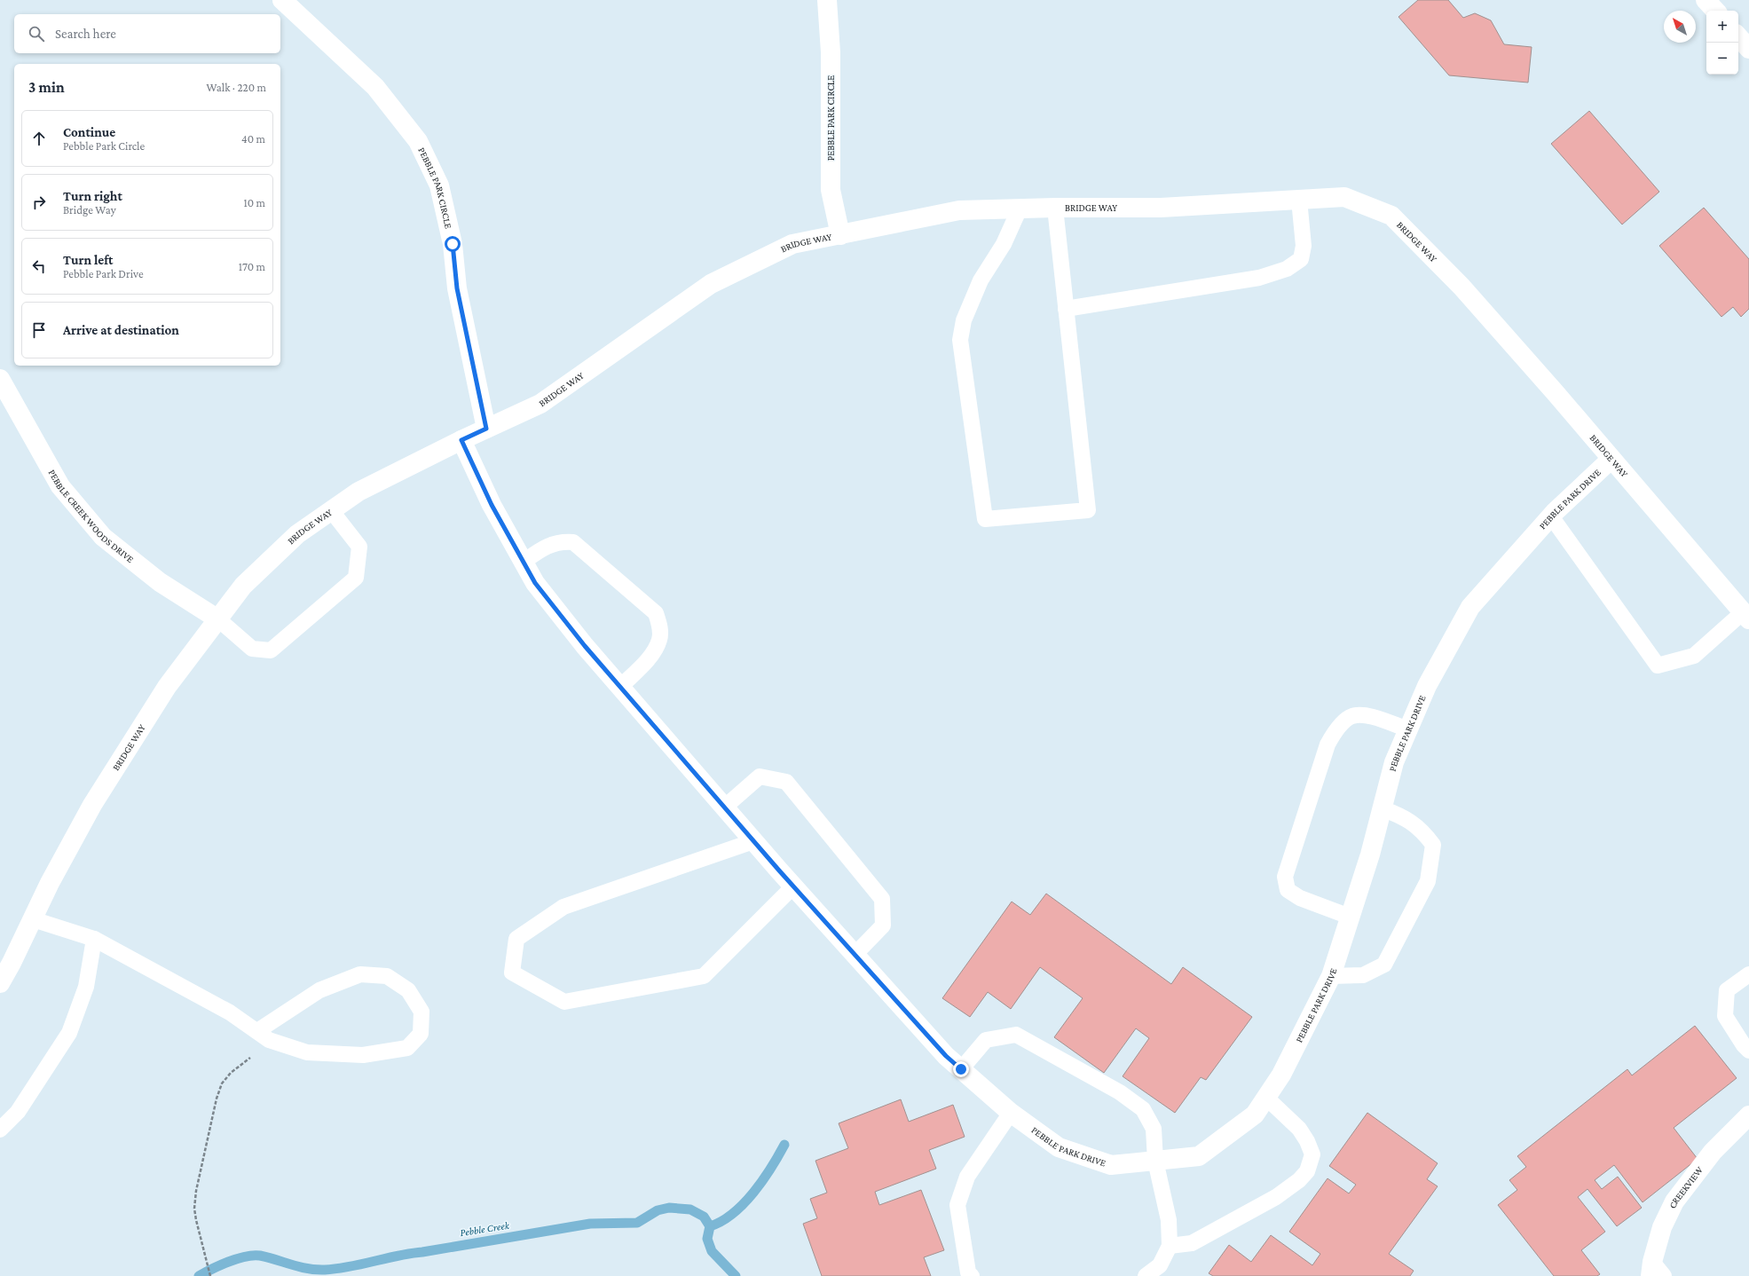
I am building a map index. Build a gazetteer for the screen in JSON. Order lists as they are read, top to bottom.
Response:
{
  "streets": {
    "street": [
      "PEBBLE PARK CIRCLE",
      "BRIDGE WAY",
      "PEBBLE PARK DRIVE",
      "PEBBLE CREEK WOODS DRIVE",
      "CREEKVIEW"
    ]
  },
  "crossings": [
    ["PEBBLE PARK CIRCLE", "BRIDGE WAY"],
    ["BRIDGE WAY", "PEBBLE PARK DRIVE"],
    ["BRIDGE WAY", "PEBBLE CREEK WOODS DRIVE"]
  ],
  "water": ["Pebble Creek"],
  "north": "top left",
  "page": {
    "map_buttons": ["+", "−"],
    "search": "Search here",
    "heading": ["3 min", "Walk · 220 m"],
    "list": [
      ["Continue", "Pebble Park Circle", "40 m"],
      ["Turn right", "Bridge Way", "10 m"],
      ["Turn left", "Pebble Park Drive", "170 m"],
      "Arrive at destination"
    ]
  }
}
